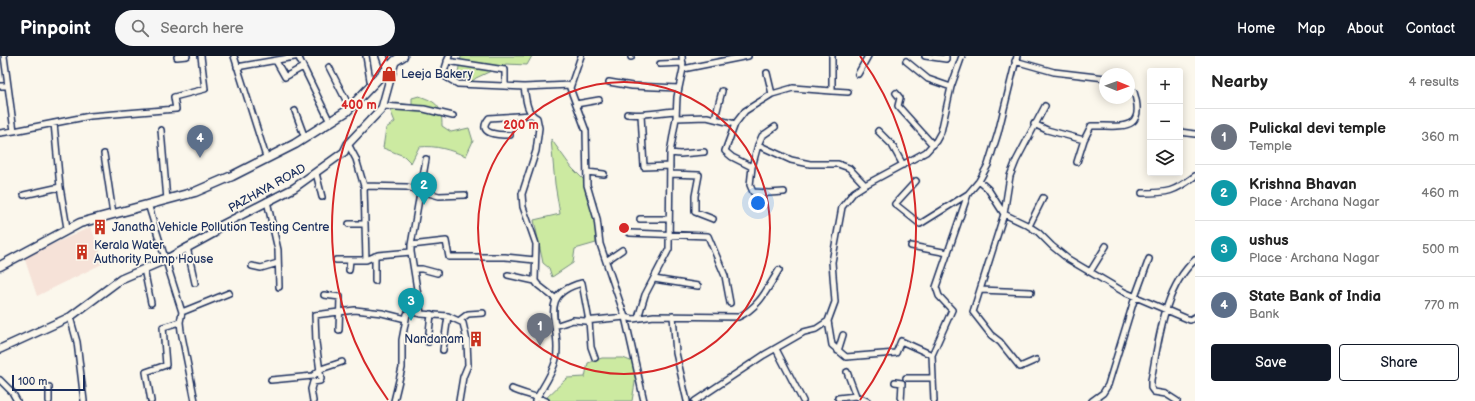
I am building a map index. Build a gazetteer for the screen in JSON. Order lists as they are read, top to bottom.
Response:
{
  "streets": {
    "street": ["PAZHAYA ROAD"]
  },
  "places": {
    "shop": ["Leeja Bakery"],
    "building": ["Janatha Vehicle Pollution Testing Centre", "Kerala Water Authority Pump House", "Nandanam"]
  },
  "scale_bar": "100 m",
  "north": "right",
  "page": {
    "header": "Pinpoint",
    "search": "Search here",
    "nav": [
      "Home",
      "Map",
      "About",
      "Contact"
    ],
    "heading": ["Nearby", "4 results"],
    "map_buttons": ["+", "−"],
    "list": [
      {
        "mark": "1",
        "name": "Pulickal devi temple",
        "note": "Temple",
        "value": "360 m"
      },
      {
        "mark": "2",
        "name": "Krishna Bhavan",
        "note": "Place · Archana Nagar",
        "value": "460 m"
      },
      {
        "mark": "3",
        "name": "ushus",
        "note": "Place · Archana Nagar",
        "value": "500 m"
      },
      {
        "mark": "4",
        "name": "State Bank of India",
        "note": "Bank",
        "value": "770 m"
      }
    ],
    "pins": [
      "4",
      "2",
      "3",
      "1"
    ],
    "buttons": ["Save", "Share"],
    "scale": "100 m"
  },
  "rings": ["400 m", "200 m"]
}
